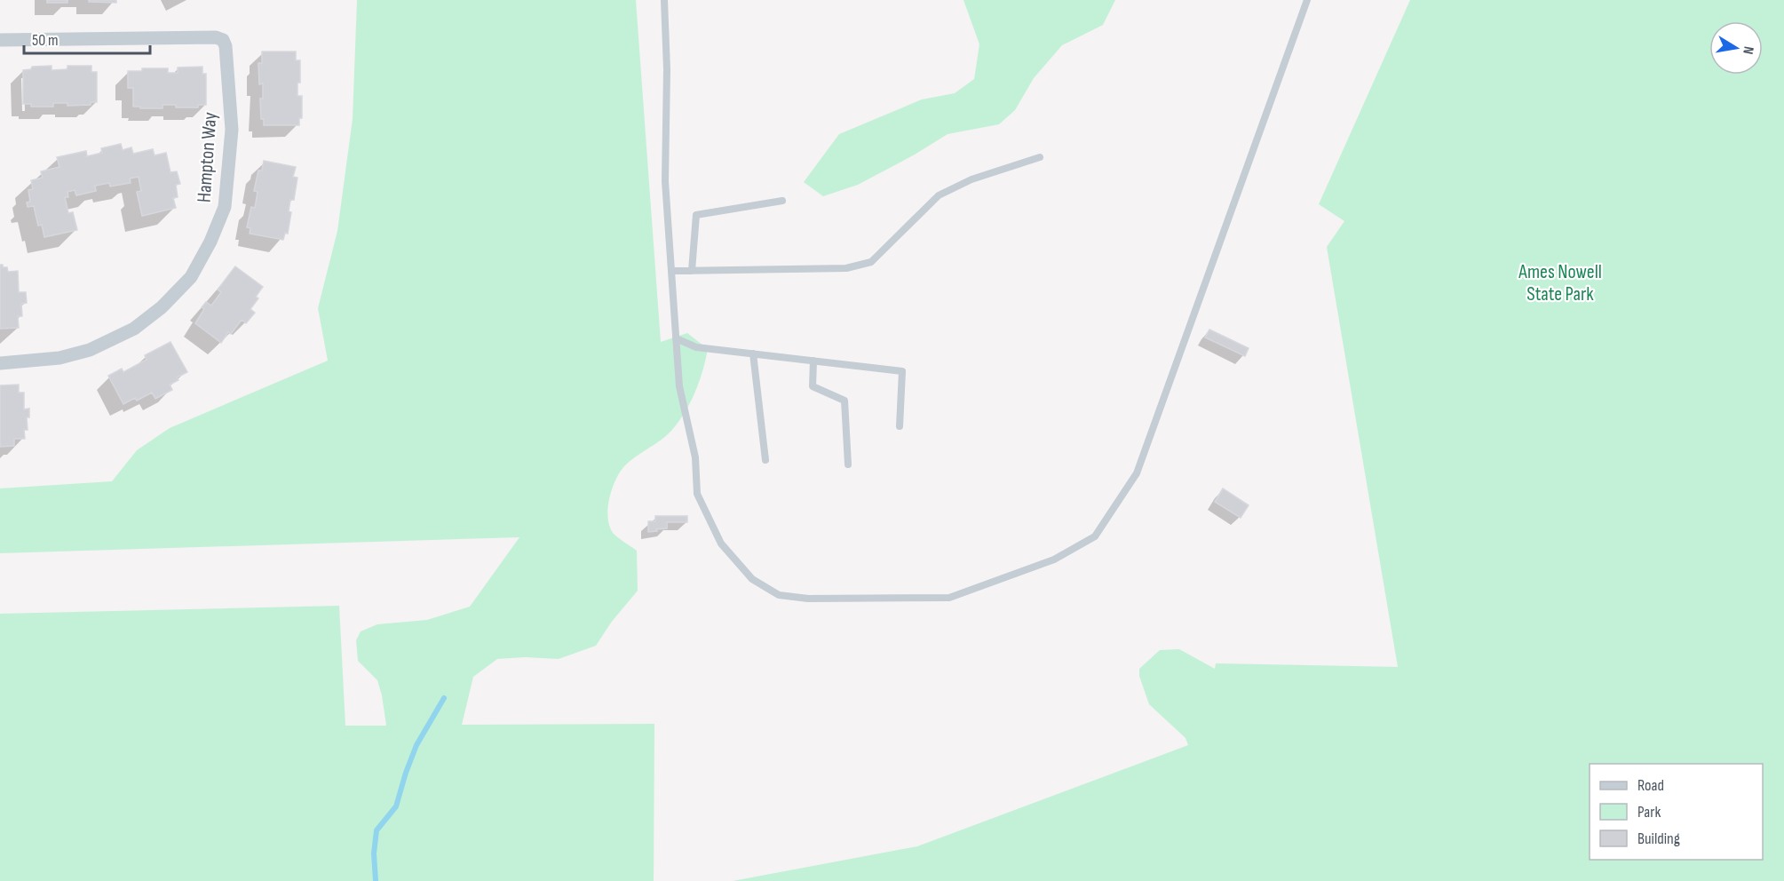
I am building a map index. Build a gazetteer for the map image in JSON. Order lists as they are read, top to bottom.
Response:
{
  "streets": {
    "street": ["Hampton Way"]
  },
  "parks": ["Ames Nowell State Park"],
  "legend": ["Road", "Park", "Building"],
  "scale_bar": "50 m",
  "north": "right"
}
